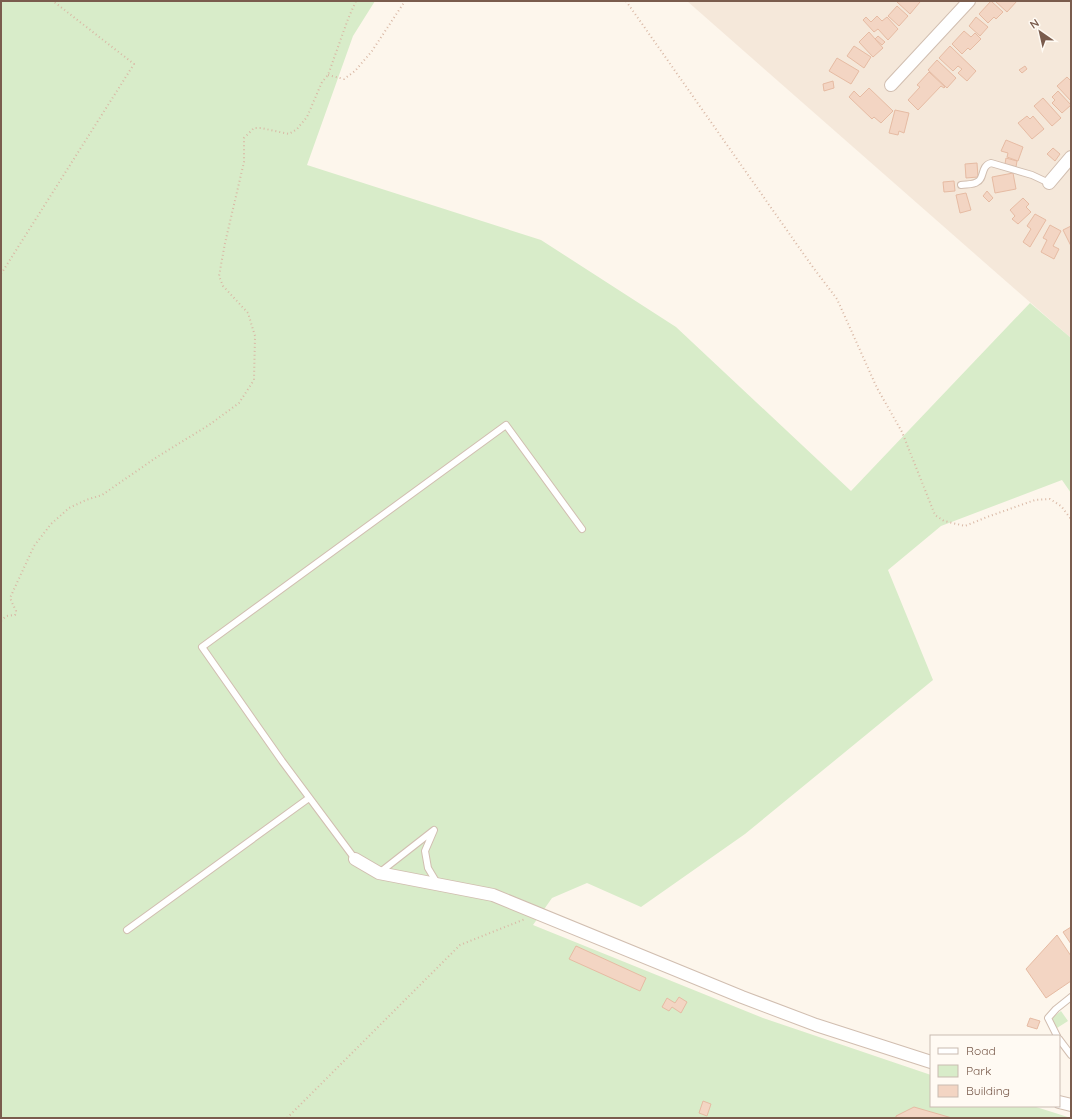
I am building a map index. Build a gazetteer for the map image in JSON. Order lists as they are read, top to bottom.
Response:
{
  "legend": ["Road", "Park", "Building"],
  "north": "top left"
}
